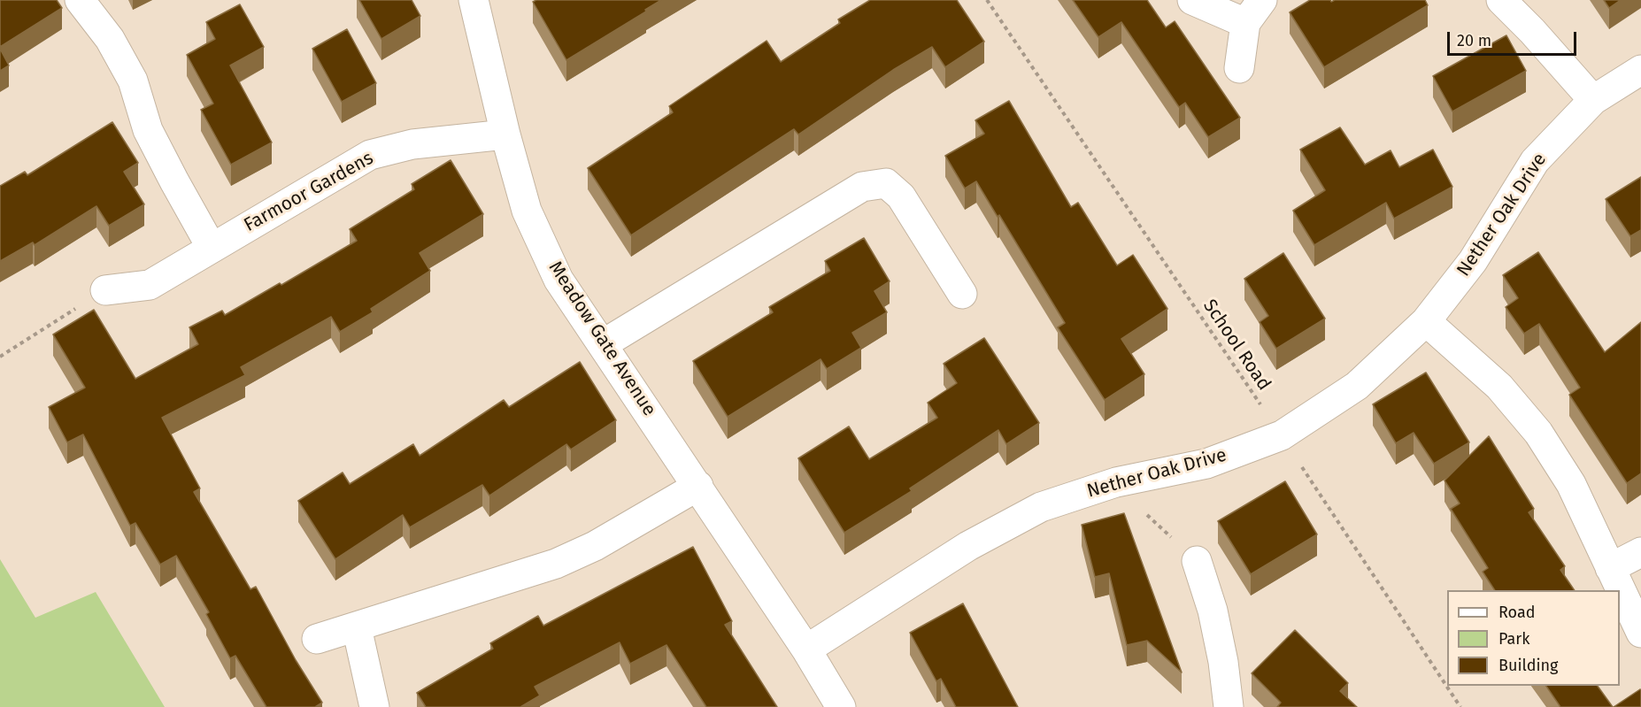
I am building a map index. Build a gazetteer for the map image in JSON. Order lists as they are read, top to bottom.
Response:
{
  "streets": {
    "street": ["Farmoor Gardens", "Nether Oak Drive", "Meadow Gate Avenue"],
    "path": ["School Road"]
  },
  "crossings": [
    ["Farmoor Gardens", "Meadow Gate Avenue"],
    ["Nether Oak Drive", "Meadow Gate Avenue"],
    ["Nether Oak Drive", "School Road"]
  ],
  "legend": ["Road", "Park", "Building"],
  "scale_bar": "20 m"
}
